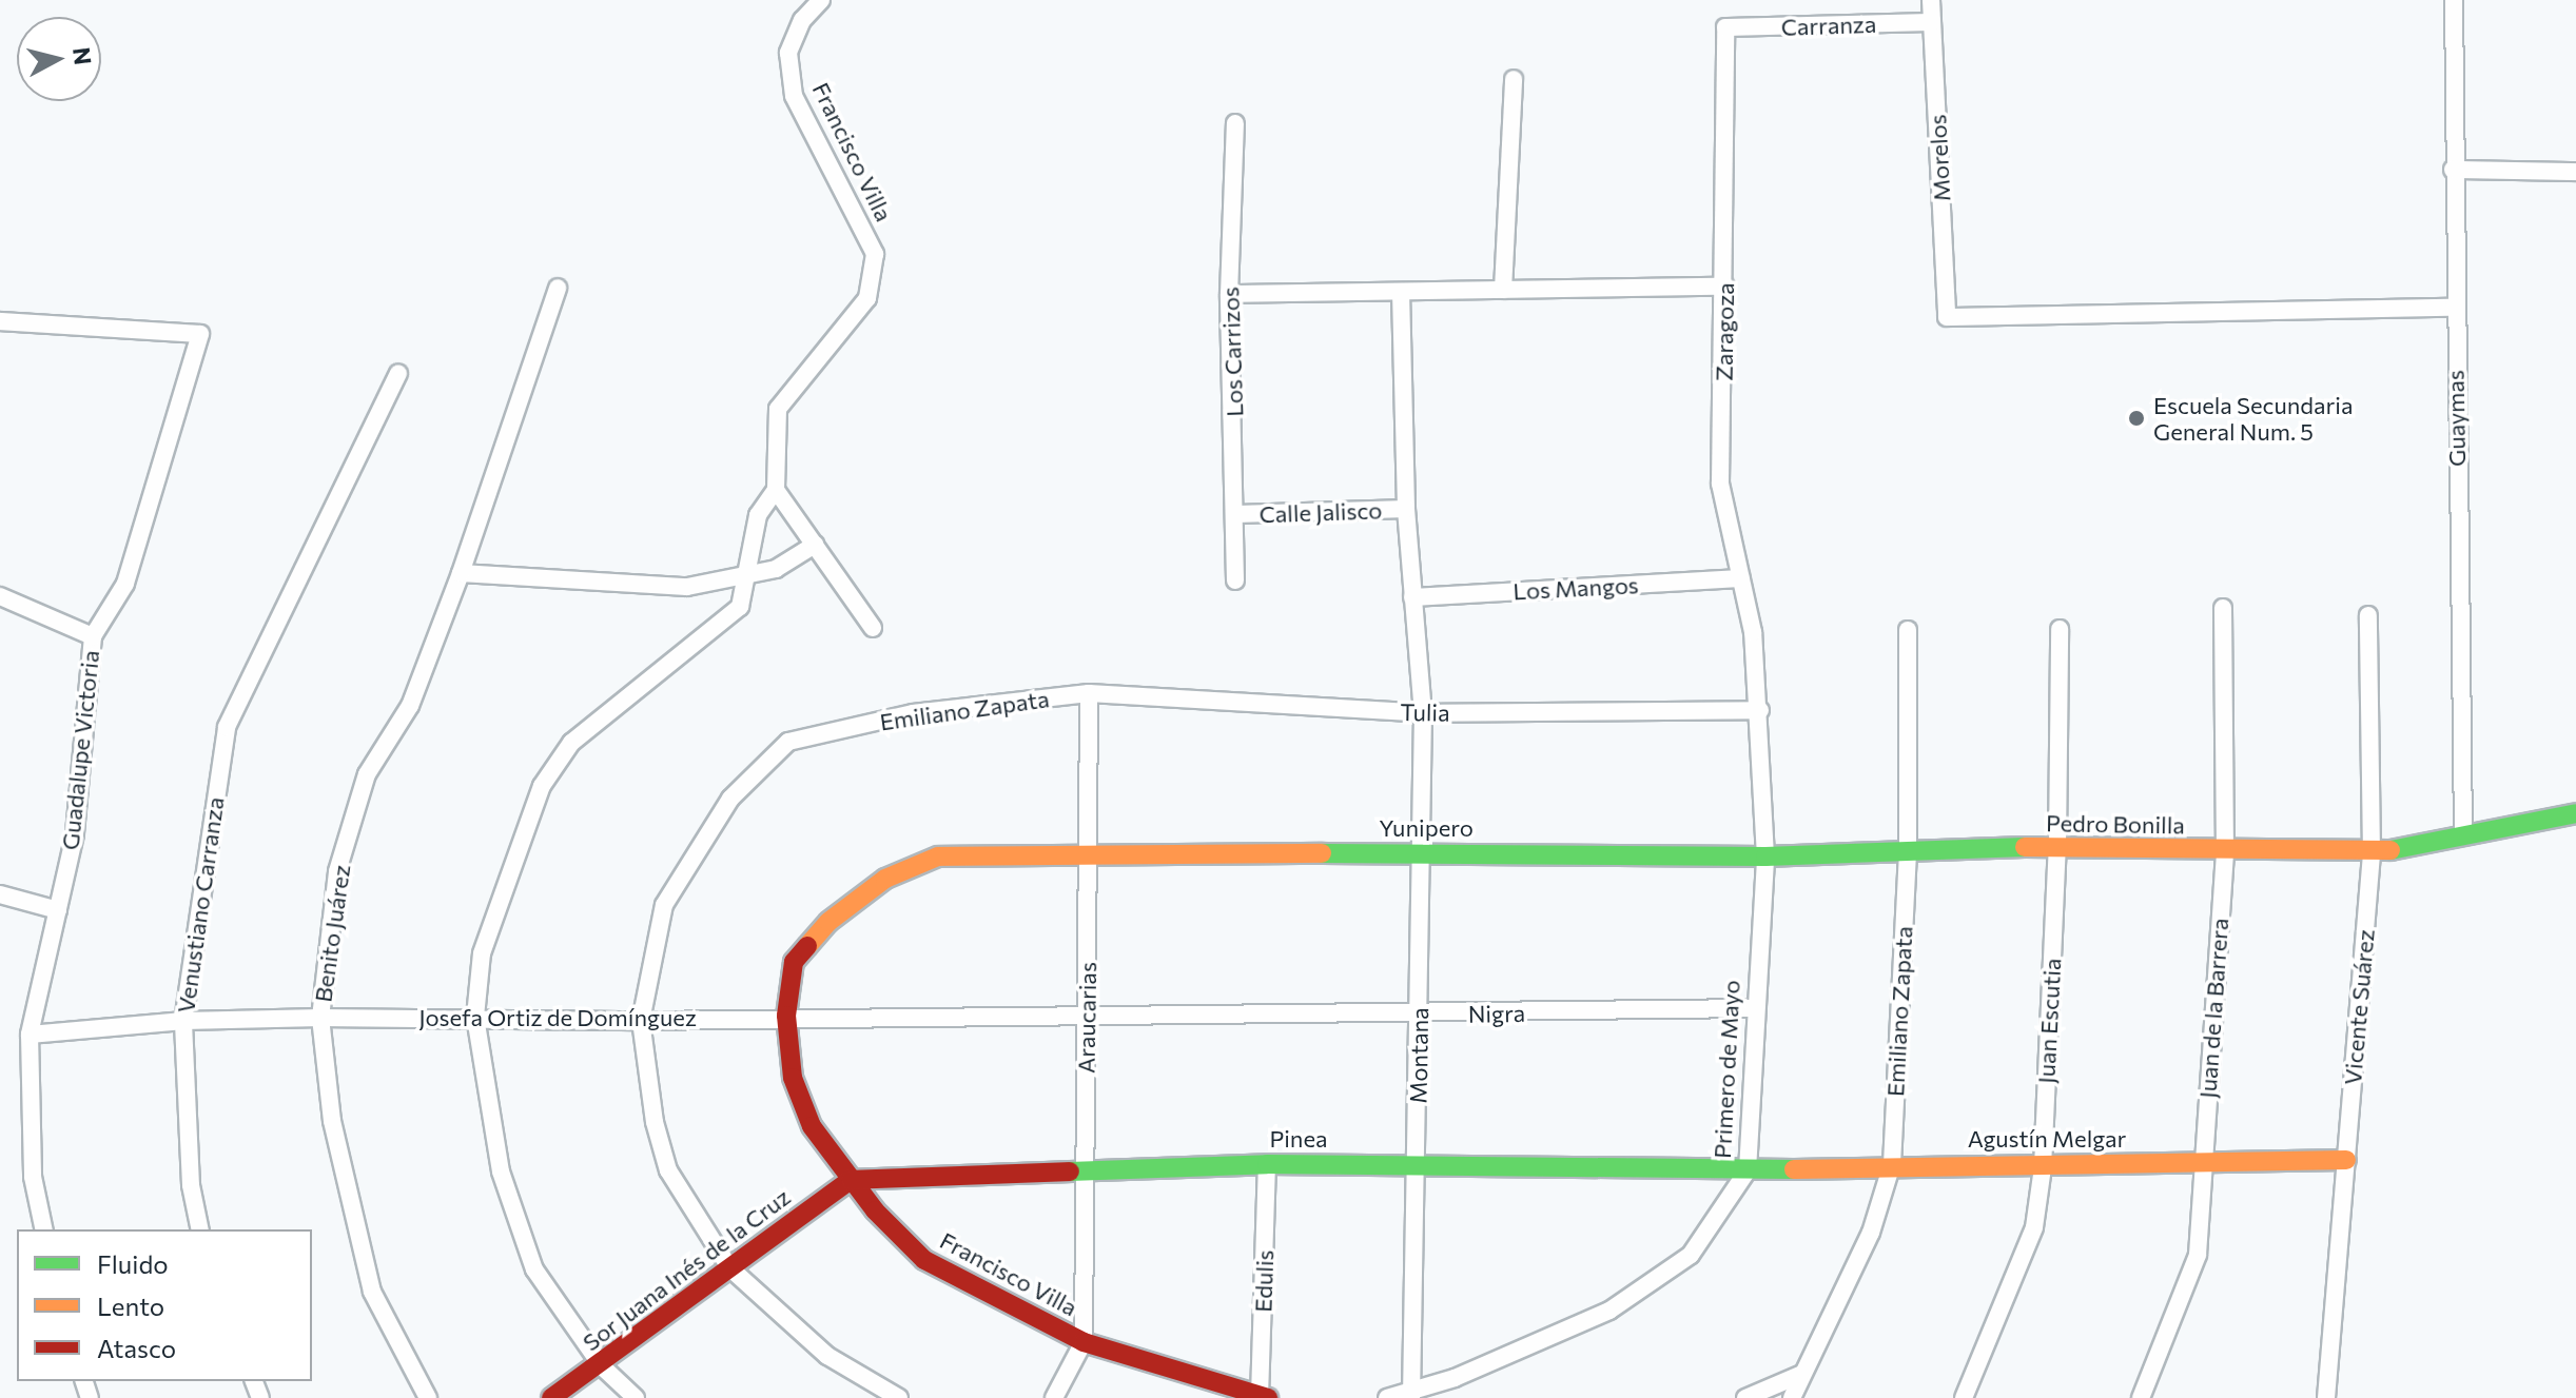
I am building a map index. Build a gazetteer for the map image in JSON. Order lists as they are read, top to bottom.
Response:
{
  "streets": {
    "street": [
      "Carranza",
      "Francisco Villa",
      "Morelos",
      "Zaragoza",
      "Los Carrizos",
      "Guaymas",
      "Calle Jalisco",
      "Los Mangos",
      "Emiliano Zapata",
      "Tulia",
      "Guadalupe Victoria",
      "Pedro Bonilla",
      "Yunipero",
      "Venustiano Carranza",
      "Benito Juárez",
      "Vicente Suárez",
      "Juan de la Barrera",
      "Nigra",
      "Josefa Ortiz de Domínguez",
      "Araucarias",
      "Juan Escutia",
      "Montana",
      "Primero de Mayo",
      "Pinea",
      "Agustín Melgar",
      "Sor Juana Inés de la Cruz",
      "Edulis"
    ]
  },
  "crossings": [
    ["Carranza", "Morelos"],
    ["Carranza", "Zaragoza"],
    ["Francisco Villa", "Yunipero"],
    ["Francisco Villa", "Josefa Ortiz de Domínguez"],
    ["Francisco Villa", "Araucarias"],
    ["Francisco Villa", "Pinea"],
    ["Francisco Villa", "Sor Juana Inés de la Cruz"],
    ["Morelos", "Guaymas"],
    ["Zaragoza", "Los Mangos"],
    ["Zaragoza", "Primero de Mayo"],
    ["Los Carrizos", "Calle Jalisco"],
    ["Guaymas", "Pedro Bonilla"],
    ["Calle Jalisco", "Montana"],
    ["Los Mangos", "Montana"],
    ["Emiliano Zapata", "Tulia"],
    ["Emiliano Zapata", "Pedro Bonilla"],
    ["Emiliano Zapata", "Josefa Ortiz de Domínguez"],
    ["Emiliano Zapata", "Araucarias"],
    ["Emiliano Zapata", "Agustín Melgar"],
    ["Emiliano Zapata", "Sor Juana Inés de la Cruz"],
    ["Tulia", "Araucarias"],
    ["Tulia", "Montana"],
    ["Tulia", "Primero de Mayo"],
    ["Guadalupe Victoria", "Josefa Ortiz de Domínguez"],
    ["Pedro Bonilla", "Yunipero"],
    ["Pedro Bonilla", "Vicente Suárez"],
    ["Pedro Bonilla", "Juan de la Barrera"],
    ["Pedro Bonilla", "Juan Escutia"],
    ["Pedro Bonilla", "Primero de Mayo"],
    ["Yunipero", "Araucarias"],
    ["Yunipero", "Montana"],
    ["Yunipero", "Primero de Mayo"],
    ["Venustiano Carranza", "Josefa Ortiz de Domínguez"],
    ["Benito Juárez", "Josefa Ortiz de Domínguez"],
    ["Vicente Suárez", "Agustín Melgar"],
    ["Juan de la Barrera", "Agustín Melgar"],
    ["Nigra", "Josefa Ortiz de Domínguez"],
    ["Nigra", "Araucarias"],
    ["Nigra", "Montana"],
    ["Nigra", "Primero de Mayo"],
    ["Josefa Ortiz de Domínguez", "Araucarias"],
    ["Araucarias", "Pinea"],
    ["Juan Escutia", "Agustín Melgar"],
    ["Montana", "Primero de Mayo"],
    ["Montana", "Pinea"],
    ["Primero de Mayo", "Pinea"],
    ["Primero de Mayo", "Agustín Melgar"],
    ["Pinea", "Agustín Melgar"],
    ["Pinea", "Sor Juana Inés de la Cruz"],
    ["Pinea", "Edulis"]
  ],
  "places": ["Escuela Secundaria General Num. 5"],
  "legend": ["Fluido", "Lento", "Atasco"],
  "north": "right"
}
